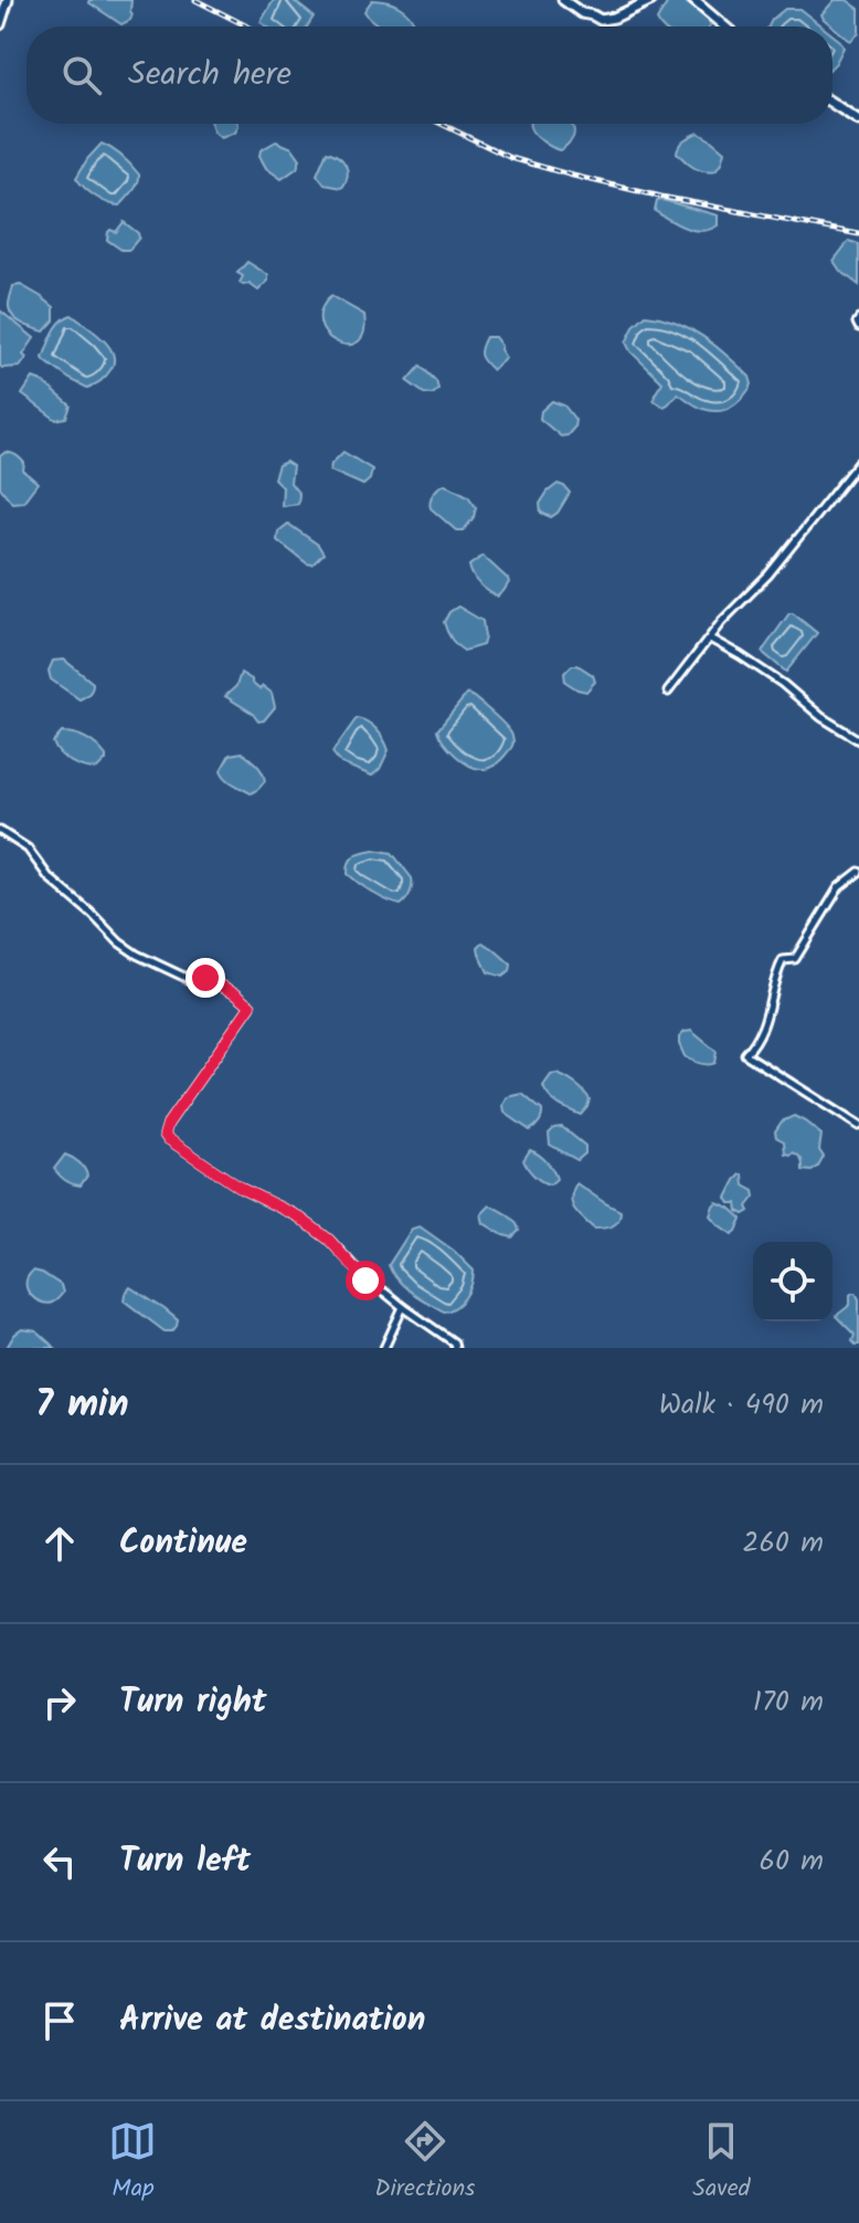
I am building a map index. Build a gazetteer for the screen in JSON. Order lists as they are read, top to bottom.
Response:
{
  "page": {
    "search": "Search here",
    "heading": ["7 min", "Walk · 490 m"],
    "list": [
      ["Continue", "260 m"],
      ["Turn right", "170 m"],
      ["Turn left", "60 m"],
      "Arrive at destination"
    ],
    "nav": ["Map", "Directions", "Saved"]
  }
}
